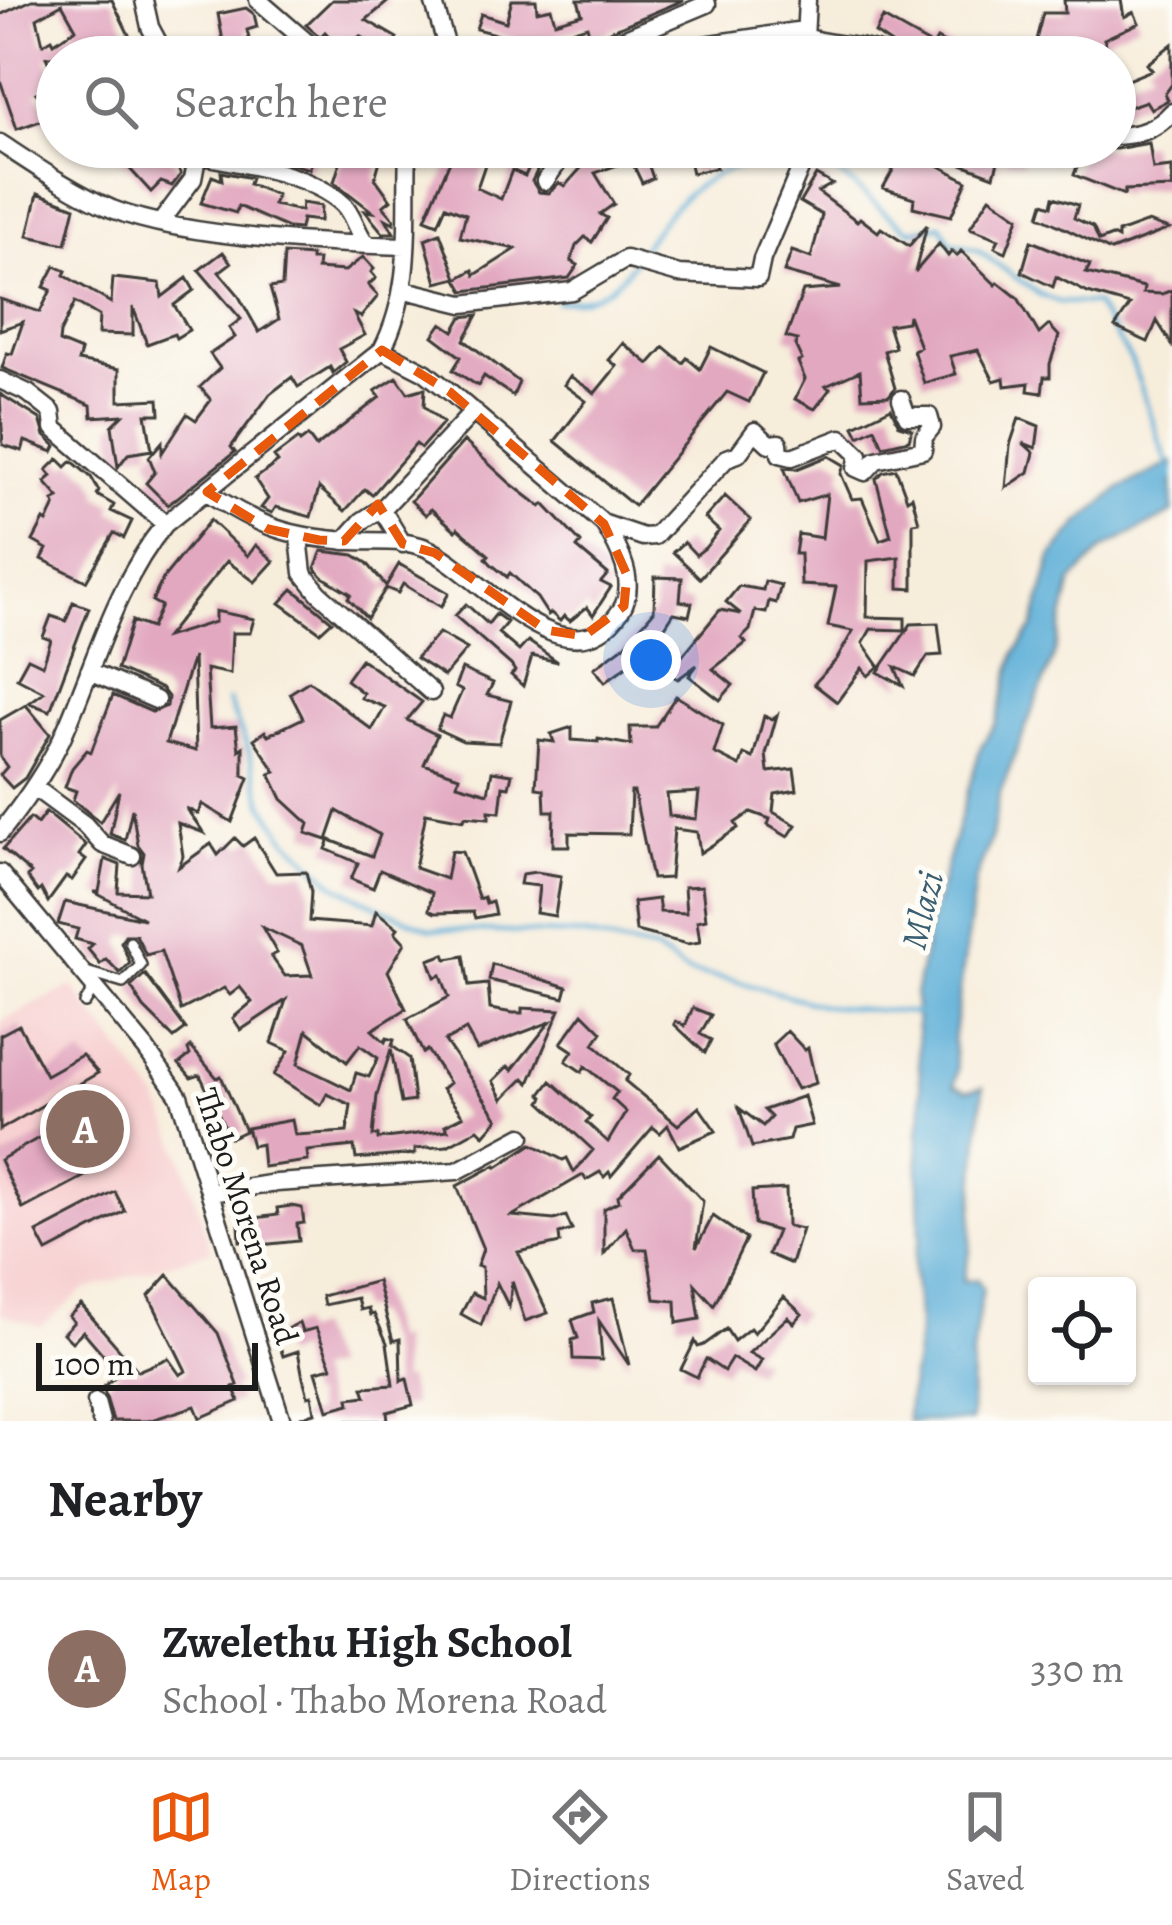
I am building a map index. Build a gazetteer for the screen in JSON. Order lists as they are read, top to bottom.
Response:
{
  "streets": {
    "street": ["Thabo Morena Road"]
  },
  "water": ["Mlazi"],
  "scale_bar": "100 m",
  "page": {
    "search": "Search here",
    "pins": "A",
    "scale": "100 m",
    "heading": "Nearby",
    "list": [
      {
        "mark": "A",
        "name": "Zwelethu High School",
        "note": "School · Thabo Morena Road",
        "value": "330 m"
      }
    ],
    "nav": ["Map", "Directions", "Saved"]
  }
}
